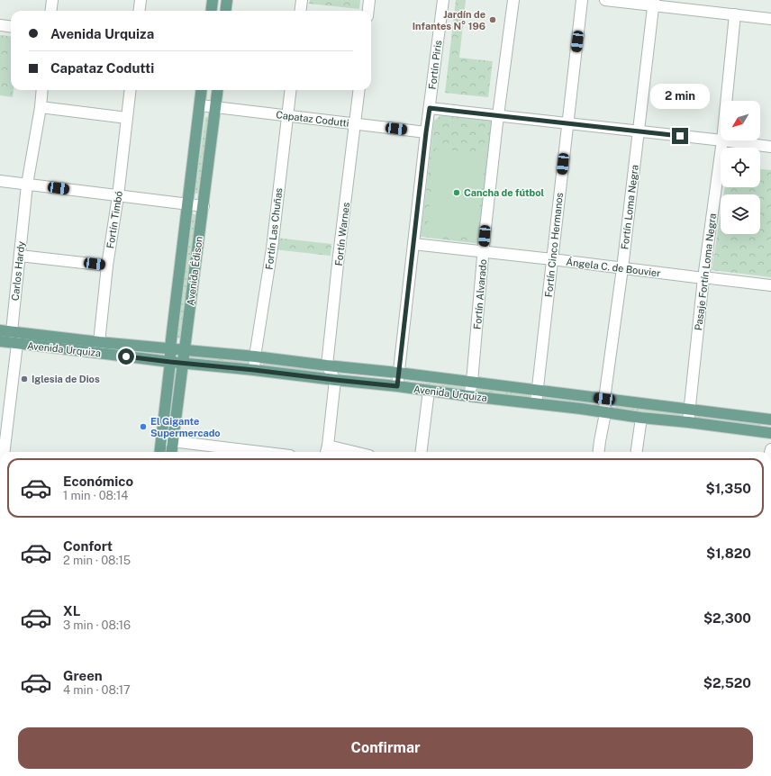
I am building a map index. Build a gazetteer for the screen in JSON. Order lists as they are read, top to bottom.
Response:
{
  "streets": {
    "main road": ["Avenida Édison", "Avenida Urquiza"],
    "street": [
      "Fortín Piris",
      "Capataz Codutti",
      "Fortín Loma Negra",
      "Fortín Timbó",
      "Fortín Las Chuñas",
      "Fortín Warnes",
      "Fortín Cinco Hermanos",
      "Ángela C. de Bouvier",
      "Carlos Hardy",
      "Pasaje Fortín Loma Negra",
      "Fortín Alvarado"
    ]
  },
  "crossings": [
    ["Fortín Piris", "Capataz Codutti"],
    ["Fortín Piris", "Ángela C. de Bouvier"],
    ["Fortín Piris", "Avenida Urquiza"],
    ["Capataz Codutti", "Fortín Las Chuñas"],
    ["Capataz Codutti", "Fortín Warnes"],
    ["Capataz Codutti", "Avenida Édison"],
    ["Fortín Loma Negra", "Ángela C. de Bouvier"],
    ["Fortín Loma Negra", "Avenida Urquiza"],
    ["Fortín Timbó", "Avenida Urquiza"],
    ["Fortín Las Chuñas", "Avenida Urquiza"],
    ["Fortín Warnes", "Avenida Urquiza"],
    ["Fortín Cinco Hermanos", "Ángela C. de Bouvier"],
    ["Fortín Cinco Hermanos", "Avenida Urquiza"],
    ["Ángela C. de Bouvier", "Pasaje Fortín Loma Negra"],
    ["Ángela C. de Bouvier", "Fortín Alvarado"],
    ["Carlos Hardy", "Avenida Urquiza"],
    ["Avenida Édison", "Avenida Urquiza"],
    ["Pasaje Fortín Loma Negra", "Avenida Urquiza"],
    ["Fortín Alvarado", "Avenida Urquiza"]
  ],
  "places": [
    "Jardín de Infantes N° 196",
    "Cancha de fútbol",
    "Iglesia de Dios",
    "El Gigante Supermercado"
  ],
  "north": "bottom left",
  "page": {
    "banner": ["Avenida Urquiza", "Capataz Codutti"],
    "bubble": "2 min",
    "list": [
      {
        "name": "Económico",
        "note": "1 min · 08:14",
        "value": "$1,350"
      },
      {
        "name": "Confort",
        "note": "2 min · 08:15",
        "value": "$1,820"
      },
      {
        "name": "XL",
        "note": "3 min · 08:16",
        "value": "$2,300"
      },
      {
        "name": "Green",
        "note": "4 min · 08:17",
        "value": "$2,520"
      }
    ],
    "buttons": "Confirmar"
  }
}
